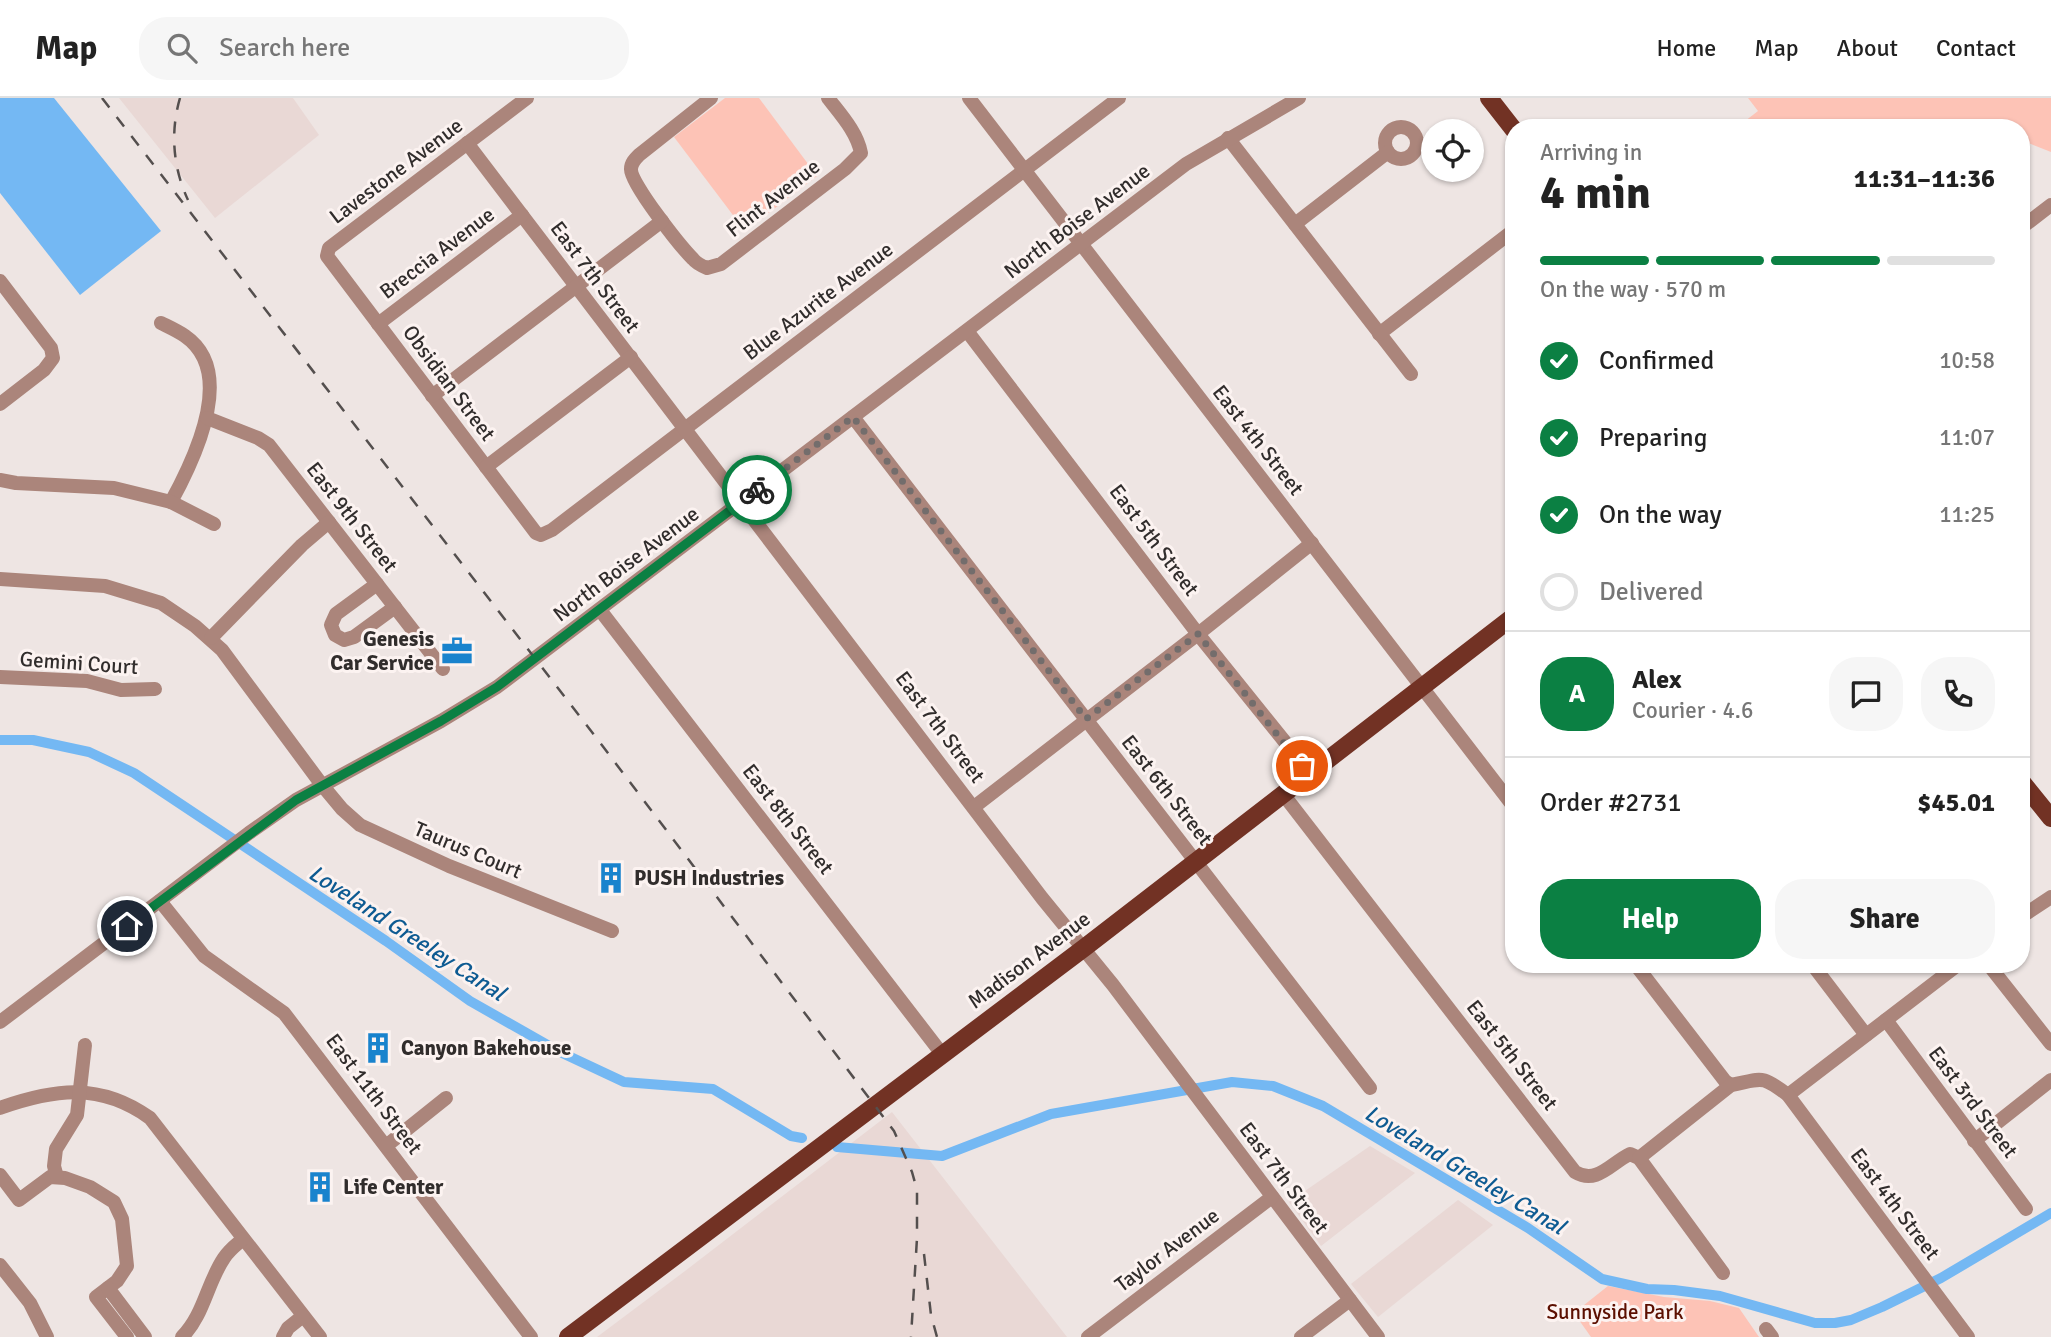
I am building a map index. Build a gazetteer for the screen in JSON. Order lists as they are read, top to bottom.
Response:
{
  "streets": {
    "main road": ["Madison Avenue"],
    "street": [
      "Lavestone Avenue",
      "Flint Avenue",
      "North Boise Avenue",
      "Breccia Avenue",
      "East 7th Street",
      "Blue Azurite Avenue",
      "Obsidian Street",
      "East 4th Street",
      "East 9th Street",
      "East 5th Street",
      "Gemini Court",
      "East 6th Street",
      "East 8th Street",
      "Taurus Court",
      "East 11th Street",
      "East 3rd Street",
      "Taylor Avenue"
    ]
  },
  "crossings": [
    ["Lavestone Avenue", "East 7th Street"],
    ["Lavestone Avenue", "Obsidian Street"],
    ["North Boise Avenue", "East 7th Street"],
    ["North Boise Avenue", "East 4th Street"],
    ["North Boise Avenue", "East 5th Street"],
    ["North Boise Avenue", "East 6th Street"],
    ["North Boise Avenue", "East 8th Street"],
    ["North Boise Avenue", "Taurus Court"],
    ["North Boise Avenue", "East 11th Street"],
    ["Breccia Avenue", "East 7th Street"],
    ["Breccia Avenue", "Obsidian Street"],
    ["East 7th Street", "Blue Azurite Avenue"],
    ["East 7th Street", "Madison Avenue"],
    ["East 7th Street", "Taylor Avenue"],
    ["Blue Azurite Avenue", "Obsidian Street"],
    ["Blue Azurite Avenue", "East 4th Street"],
    ["East 4th Street", "Madison Avenue"],
    ["East 5th Street", "Madison Avenue"],
    ["East 6th Street", "Madison Avenue"],
    ["East 8th Street", "Madison Avenue"]
  ],
  "water": ["Loveland Greeley Canal"],
  "parks": ["Sunnyside Park"],
  "places": {
    "office": ["Genesis Car Service"],
    "building": ["PUSH Industries", "Canyon Bakehouse", "Life Center"]
  },
  "page": {
    "header": "Map",
    "search": "Search here",
    "nav": [
      "Home",
      "Map",
      "About",
      "Contact"
    ],
    "heading": ["4 min", "Arriving in", "11:31–11:36"],
    "panel": [
      "Alex",
      "Courier · 4.6",
      "Order #2731",
      "$45.01"
    ],
    "bar": "On the way · 570 m",
    "list": [
      ["Confirmed", "10:58"],
      ["Preparing", "11:07"],
      ["On the way", "11:25"],
      "Delivered"
    ],
    "round": "A",
    "buttons": ["Help", "Share"]
  }
}
